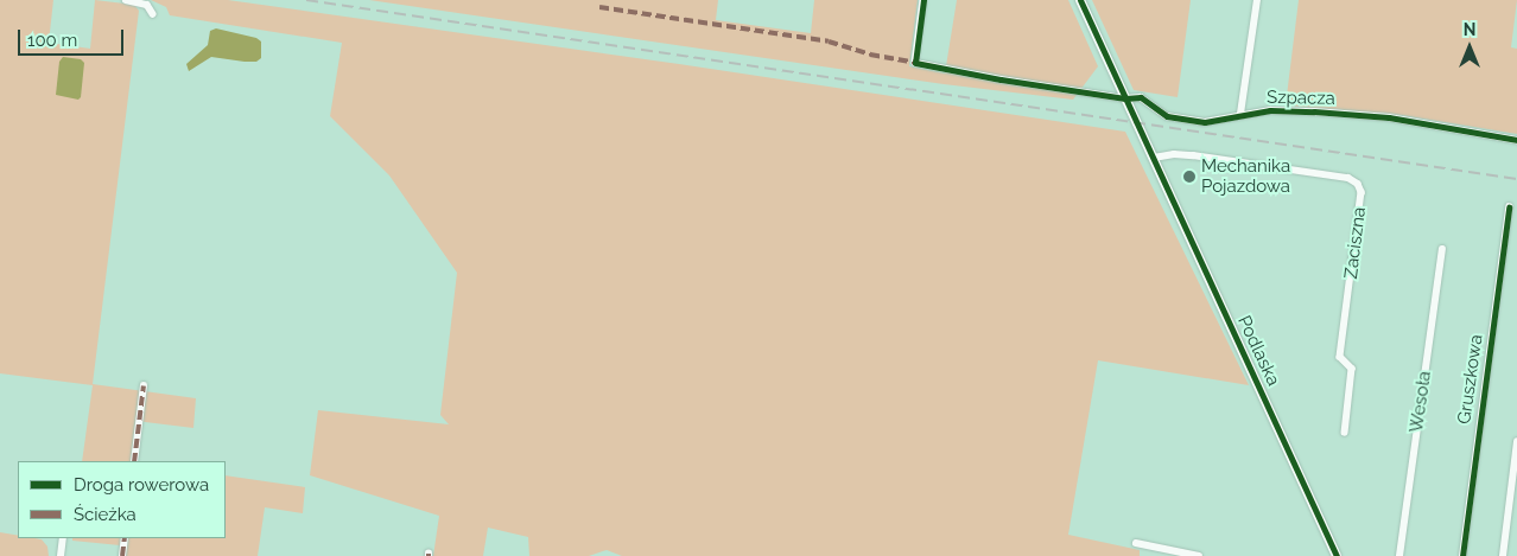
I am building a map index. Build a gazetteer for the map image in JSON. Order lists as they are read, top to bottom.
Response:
{
  "streets": {
    "street": [
      "Szpacza",
      "Zaciszna",
      "Podlaska",
      "Gruszkowa",
      "Wesoła"
    ]
  },
  "crossings": [
    ["Szpacza", "Podlaska"],
    ["Zaciszna", "Podlaska"]
  ],
  "places": ["Mechanika Pojazdowa"],
  "legend": ["Droga rowerowa", "Ścieżka"],
  "scale_bar": "100 m",
  "north": "top"
}
